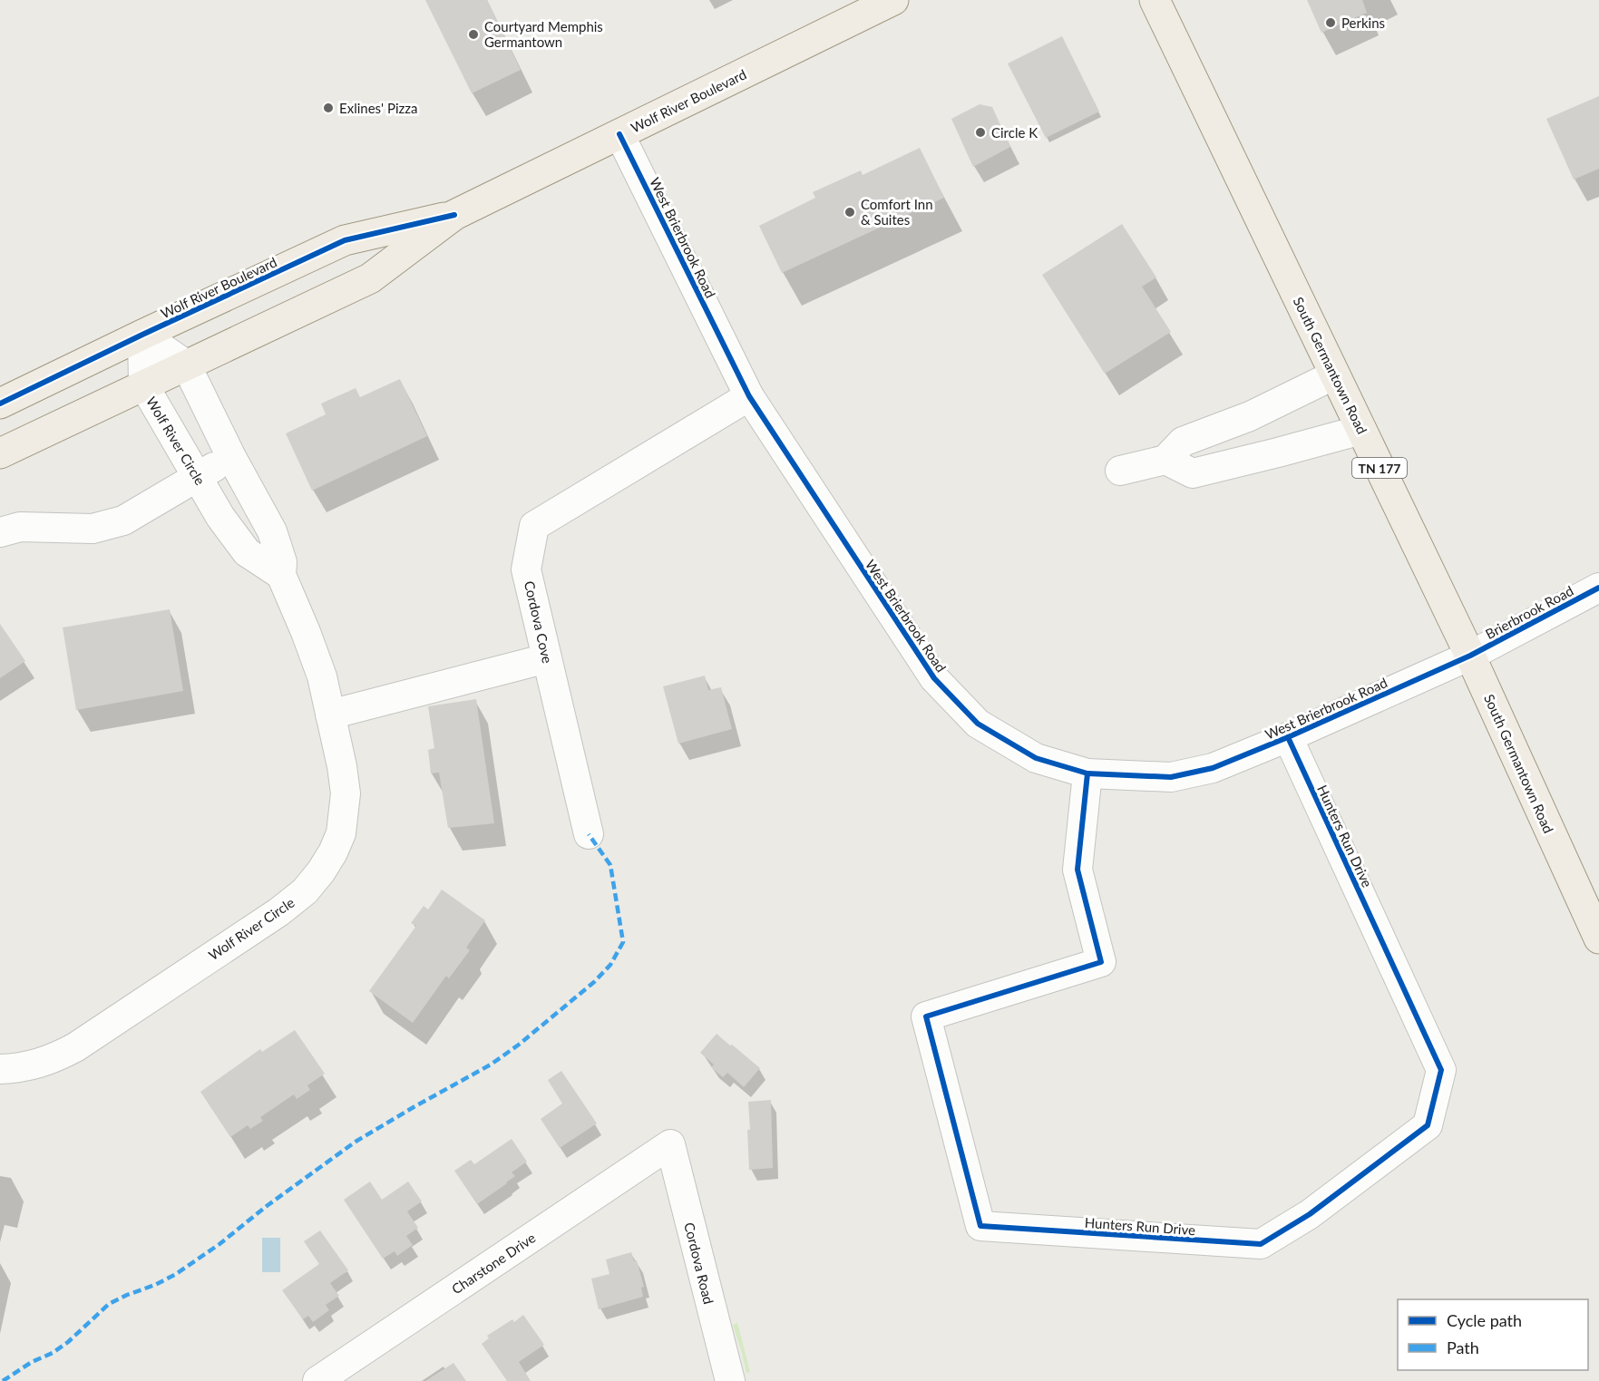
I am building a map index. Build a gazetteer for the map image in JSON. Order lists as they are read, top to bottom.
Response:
{
  "streets": {
    "main road": ["Wolf River Boulevard", "South Germantown Road", "TN 177"],
    "street": [
      "West Brierbrook Road",
      "Wolf River Circle",
      "Brierbrook Road",
      "Cordova Cove",
      "Hunters Run Drive",
      "Charstone Drive",
      "Cordova Road"
    ]
  },
  "crossings": [
    ["Wolf River Boulevard", "West Brierbrook Road"],
    ["Wolf River Boulevard", "Wolf River Circle"],
    ["West Brierbrook Road", "South Germantown Road"],
    ["West Brierbrook Road", "Brierbrook Road"],
    ["West Brierbrook Road", "Cordova Cove"],
    ["West Brierbrook Road", "Hunters Run Drive"],
    ["South Germantown Road", "Brierbrook Road"],
    ["Charstone Drive", "Cordova Road"]
  ],
  "places": [
    "Perkins",
    "Courtyard Memphis Germantown",
    "Exlines' Pizza",
    "Circle K",
    "Comfort Inn & Suites"
  ],
  "legend": ["Cycle path", "Path"]
}
